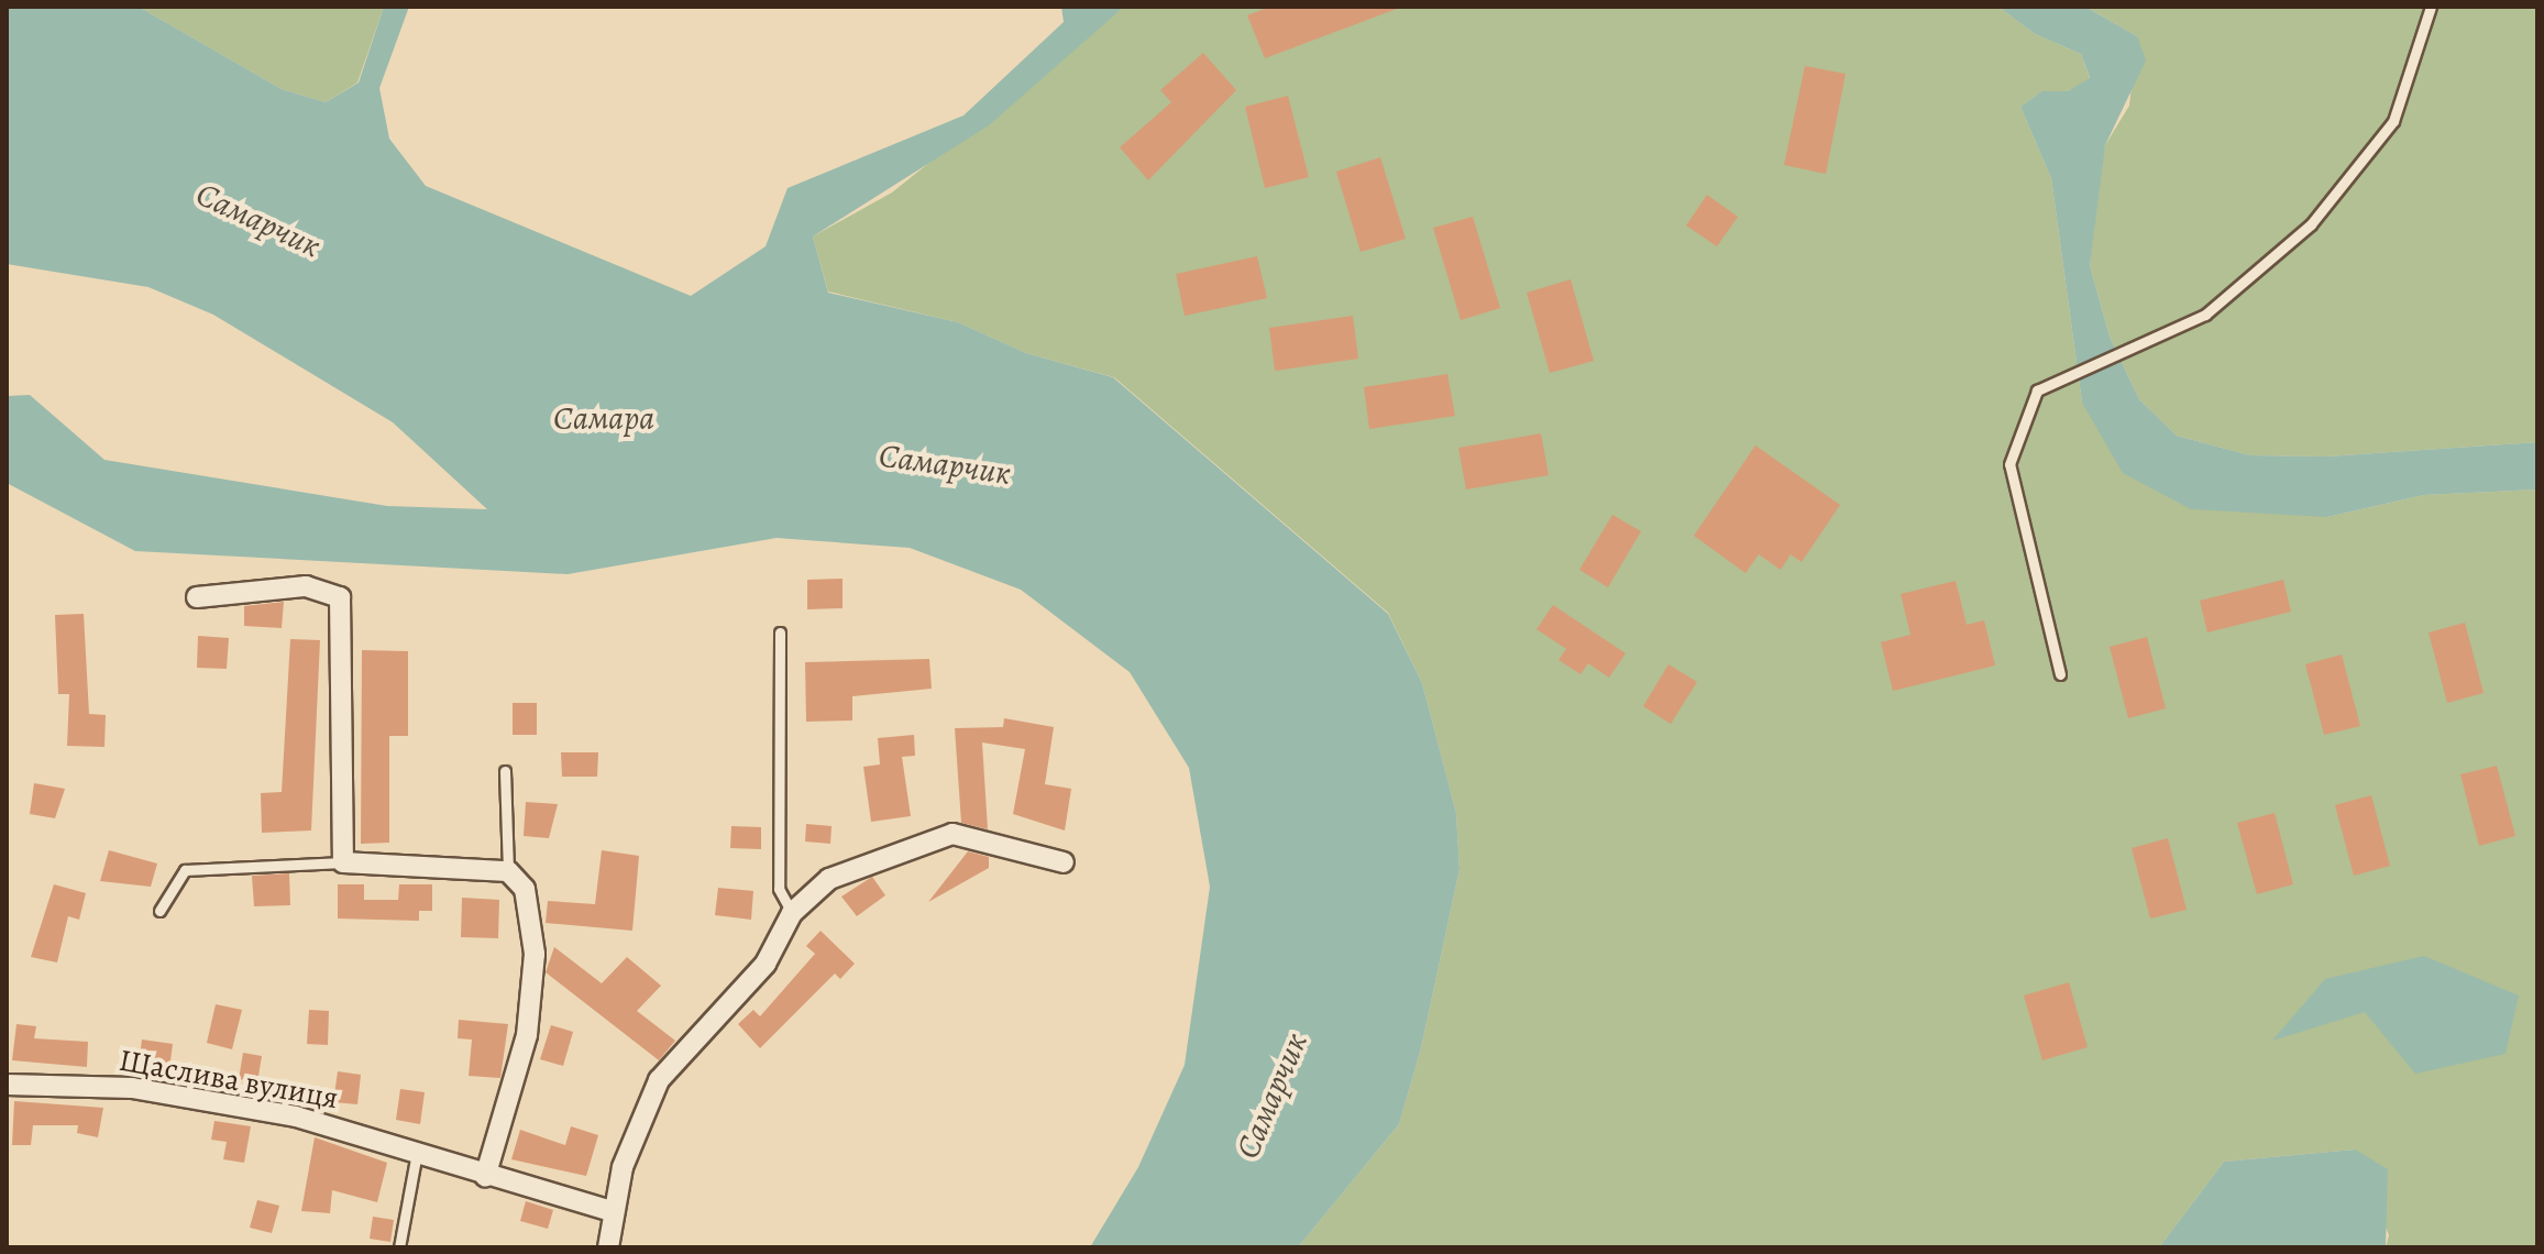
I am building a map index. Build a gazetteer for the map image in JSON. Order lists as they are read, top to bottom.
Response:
{
  "streets": {
    "street": ["Щаслива вулиця"]
  },
  "water": ["Самарчик", "Самара"]
}
